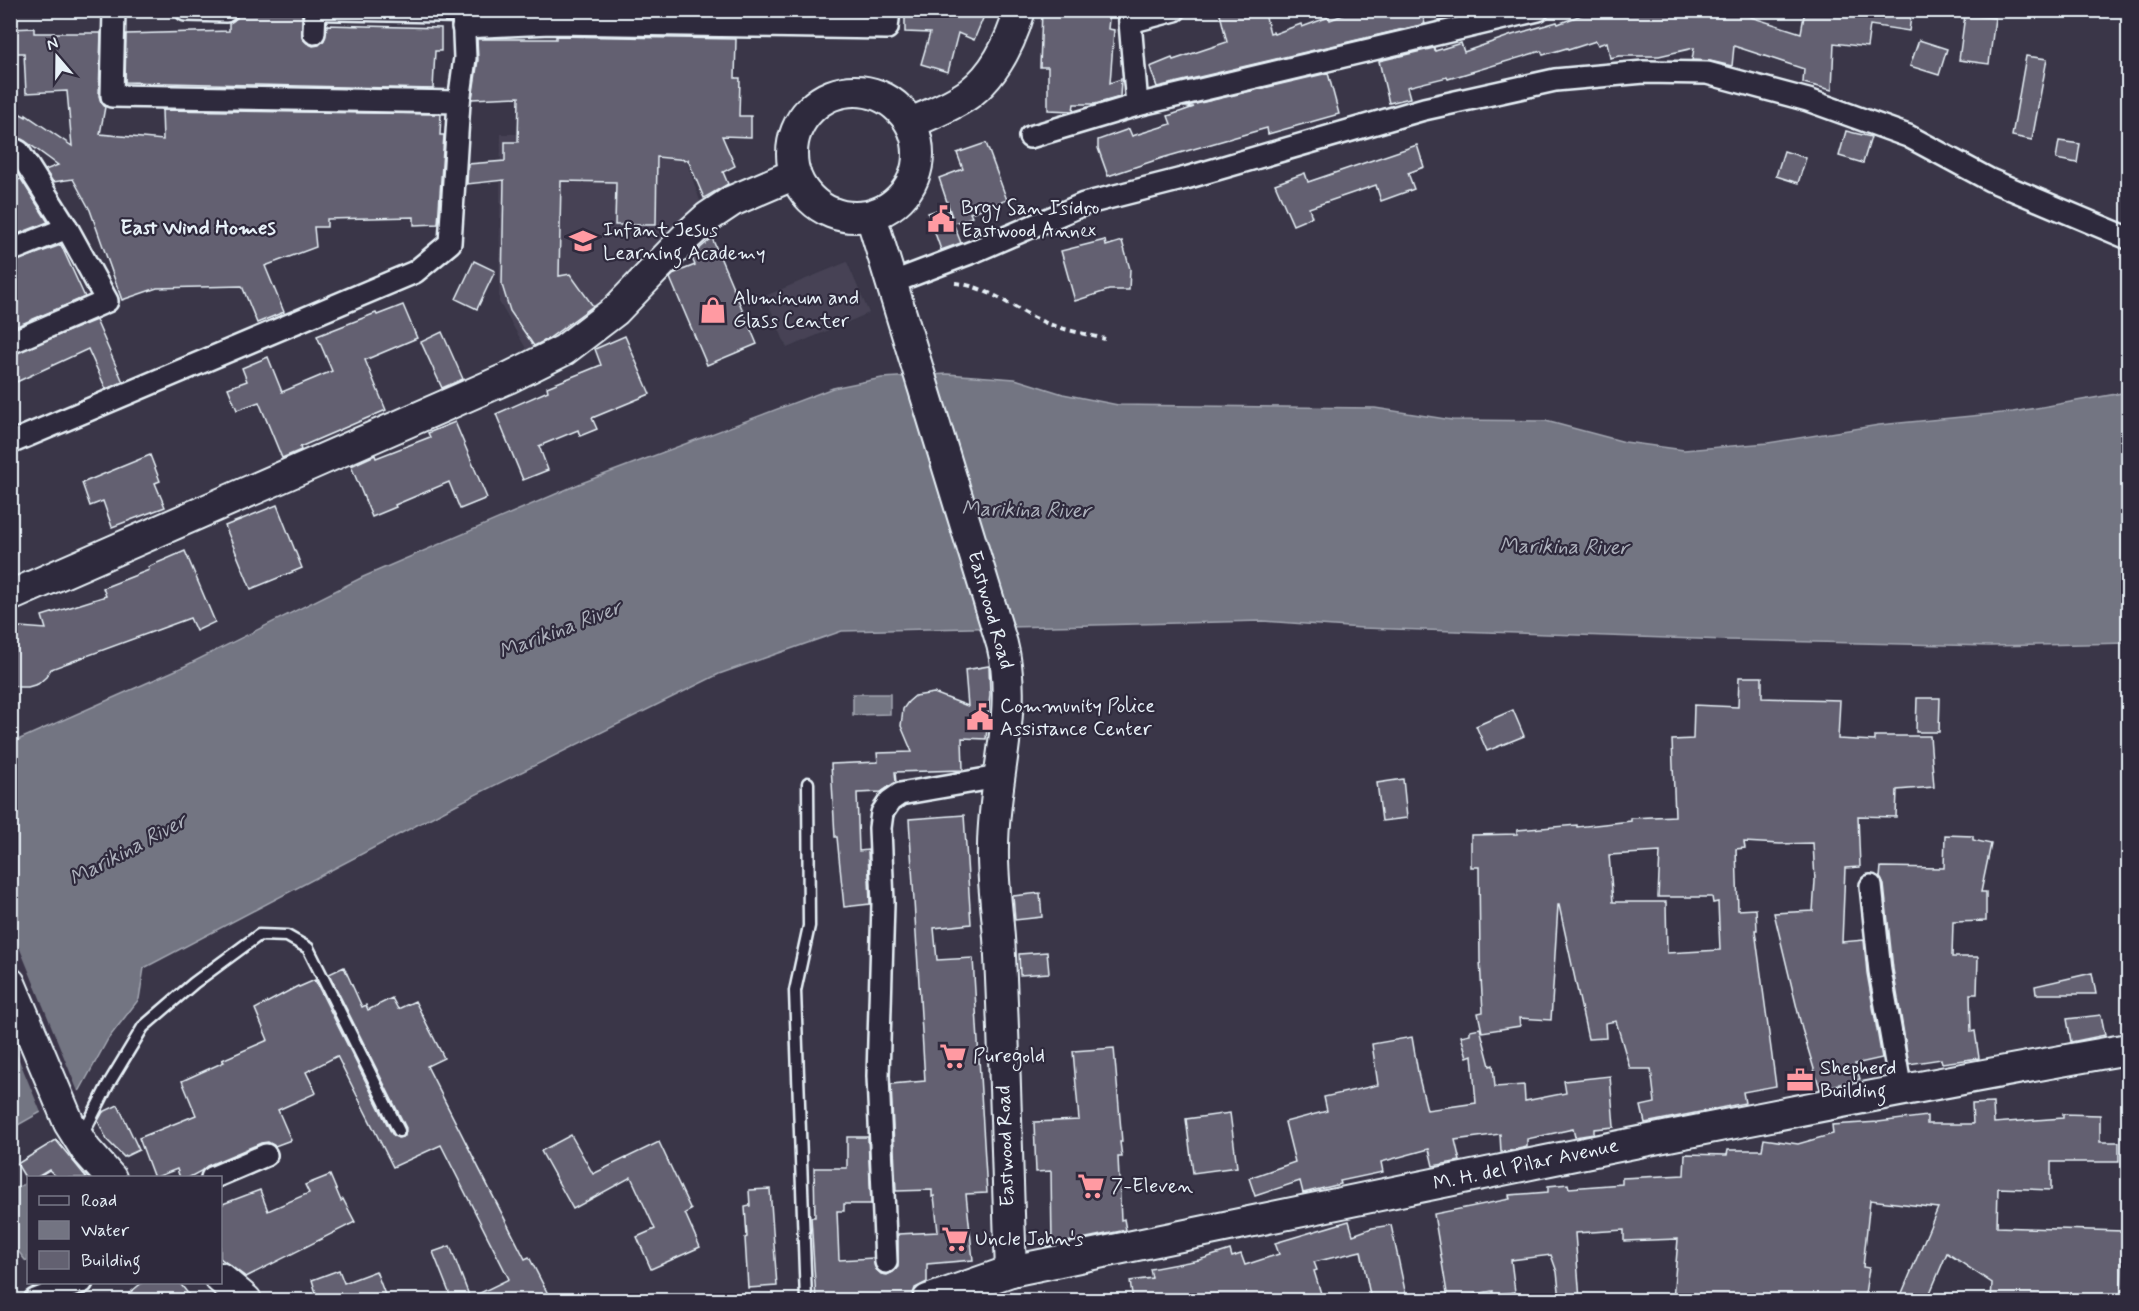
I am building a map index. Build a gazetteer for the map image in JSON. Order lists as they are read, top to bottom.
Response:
{
  "streets": {
    "street": ["Eastwood Road", "M. H. del Pilar Avenue"]
  },
  "crossings": [
    ["Eastwood Road", "M. H. del Pilar Avenue"]
  ],
  "districts": ["East Wind Homes"],
  "water": ["Marikina River"],
  "places": {
    "public building": ["Brgy San Isidro Eastwood Annex", "Community Police Assistance Center"],
    "school or university": ["Infant Jesus Learning Academy"],
    "shop": ["Aluminum and Glass Center"],
    "supermarket": ["Puregold", "7-Eleven", "Uncle John's"],
    "office": ["Shepherd Building"]
  },
  "legend": ["Road", "Water", "Building"],
  "north": "top"
}
